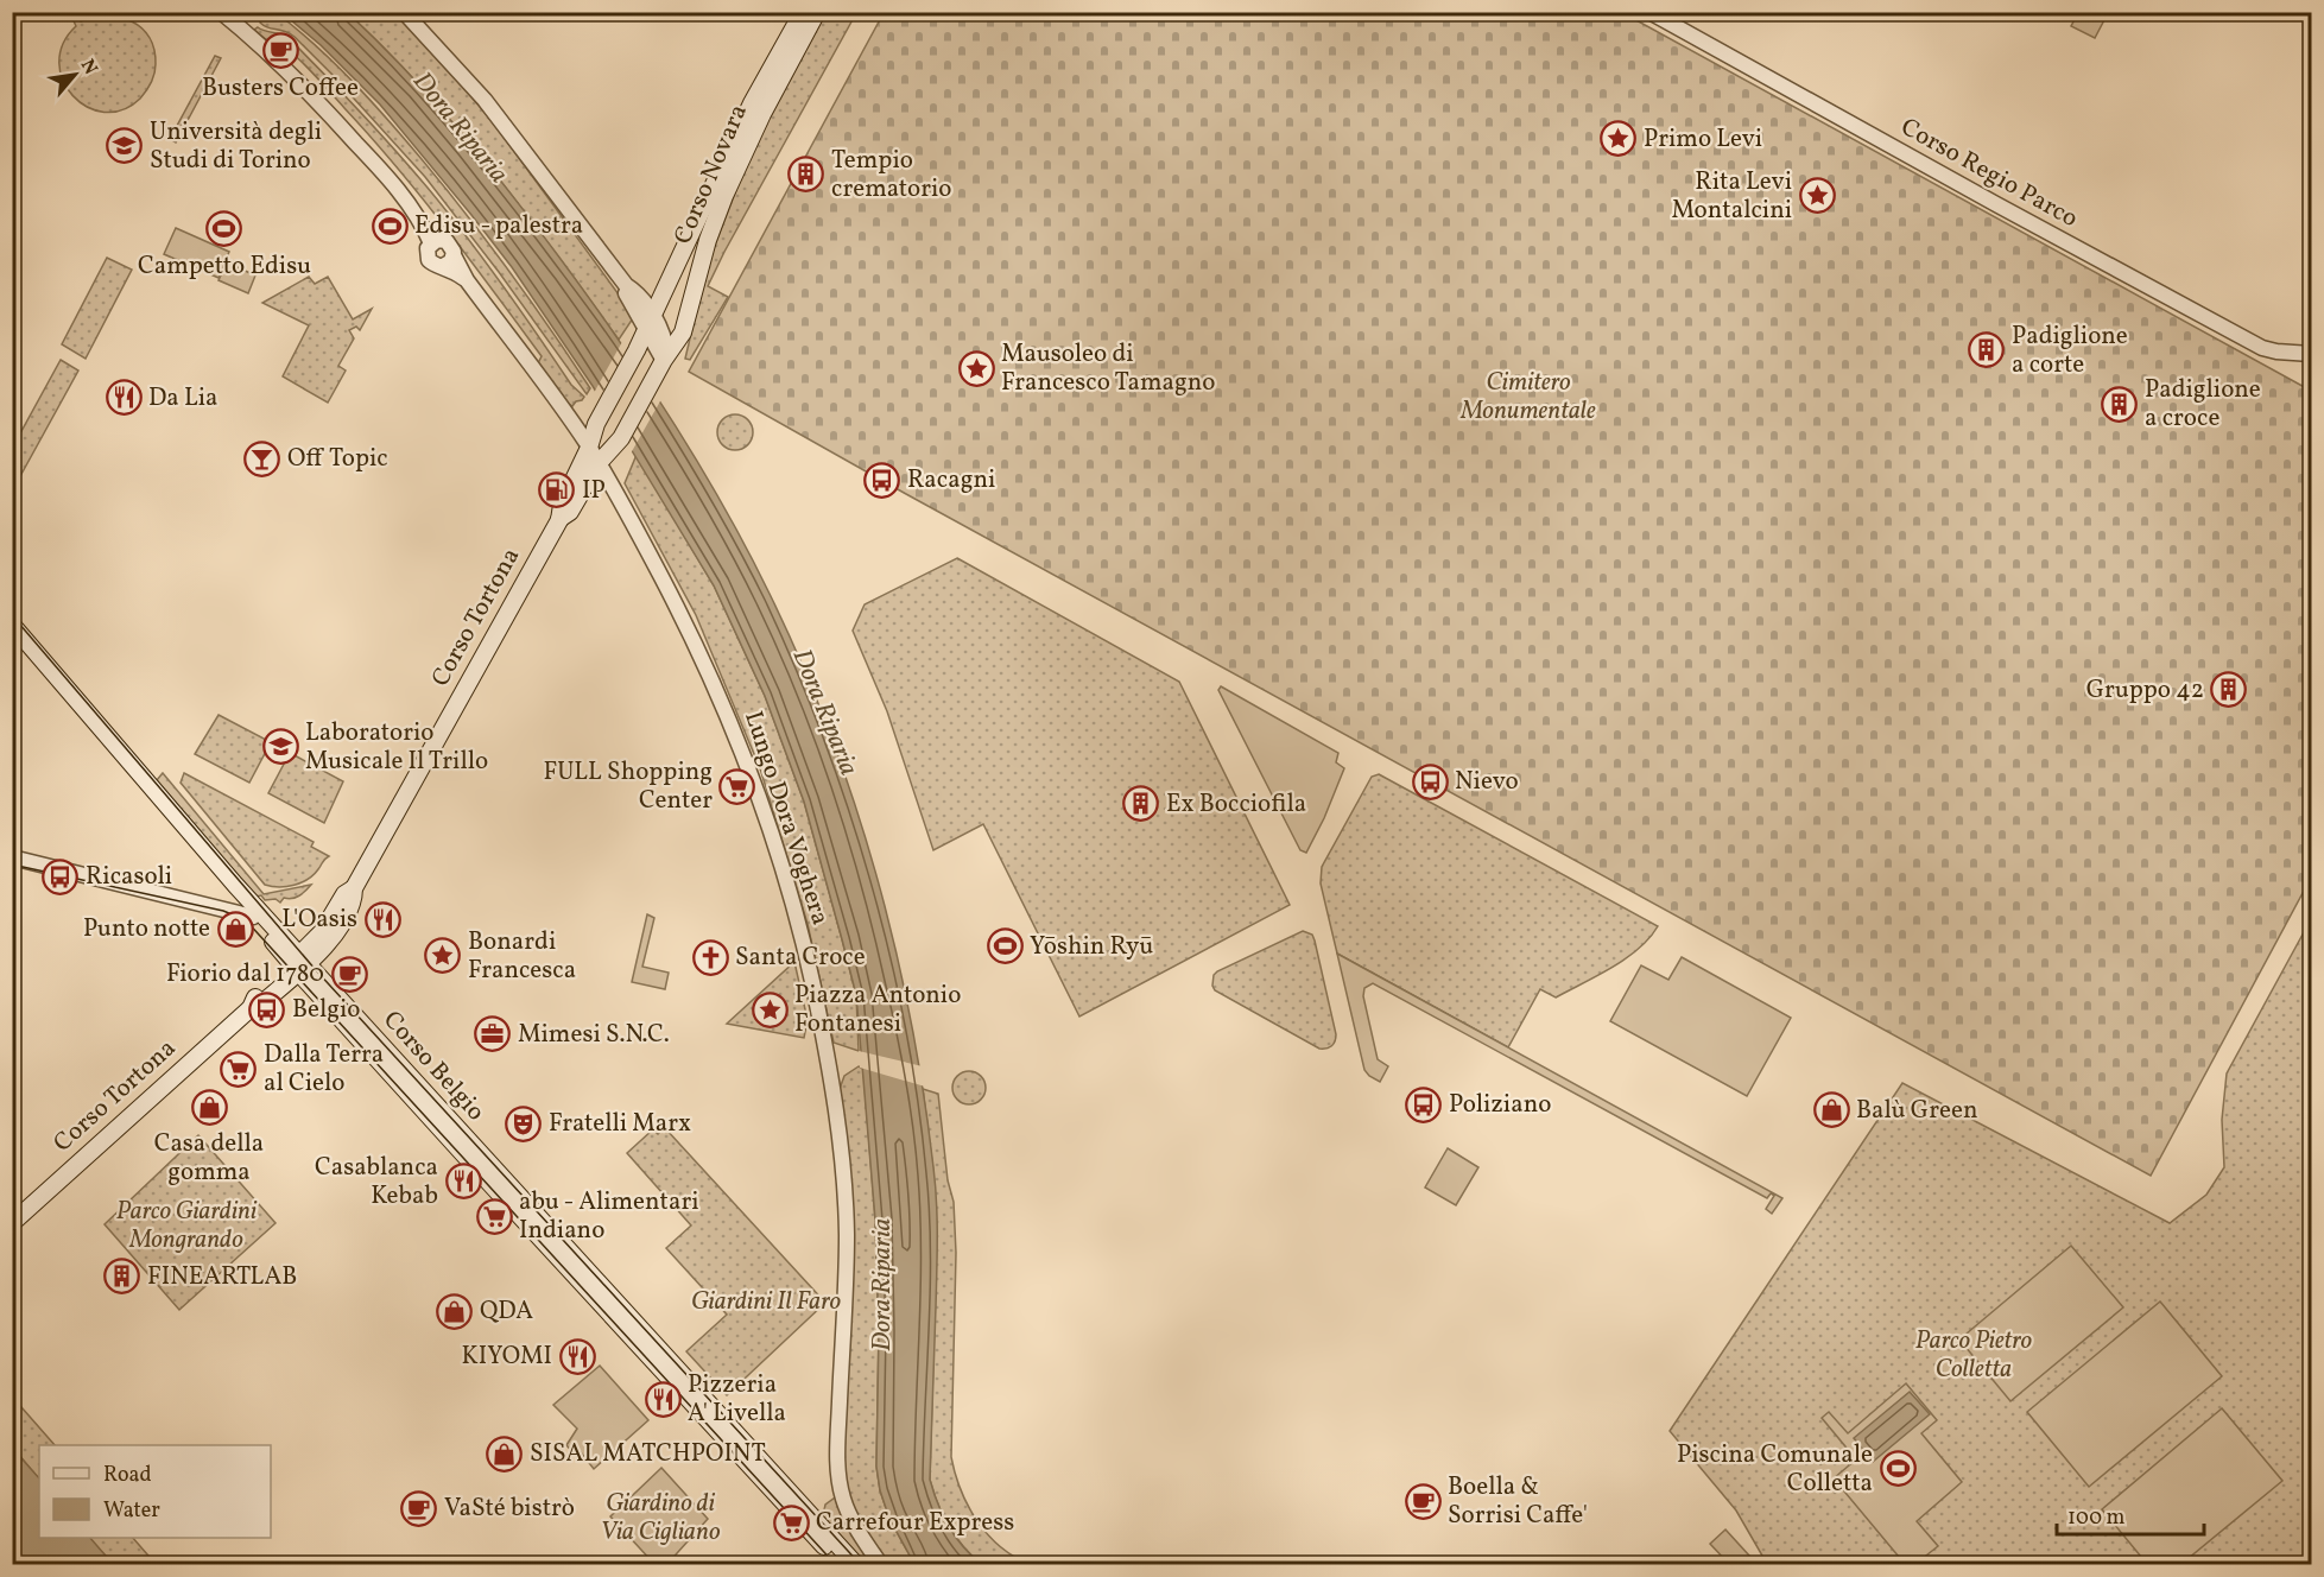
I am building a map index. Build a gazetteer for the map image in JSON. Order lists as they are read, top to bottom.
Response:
{
  "streets": {
    "main road": ["Corso Novara", "Corso Tortona", "Corso Belgio"],
    "street": ["Corso Regio Parco", "Lungo Dora Voghera"]
  },
  "crossings": [
    ["Corso Novara", "Corso Tortona"],
    ["Corso Tortona", "Lungo Dora Voghera"],
    ["Corso Tortona", "Corso Belgio"]
  ],
  "water": ["Dora Riparia"],
  "parks": [
    "Cimitero Monumentale",
    "Parco Giardini Mongrando",
    "Giardini Il Faro",
    "Parco Pietro Colletta",
    "Giardino di Via Cigliano"
  ],
  "places": {
    "cafe": [
      "Busters Coffee",
      "Fiorio dal 1780",
      "Boella & Sorrisi Caffe'",
      "VaSté bistrò"
    ],
    "place": [
      "Primo Levi",
      "Rita Levi Montalcini",
      "Mausoleo di Francesco Tamagno",
      "Bonardi Francesca",
      "Piazza Antonio Fontanesi"
    ],
    "school or university": ["Università degli Studi di Torino", "Laboratorio Musicale Il Trillo"],
    "building": [
      "Tempio crematorio",
      "Padiglione a corte",
      "Padiglione a croce",
      "Gruppo 42",
      "Ex Bocciofila",
      "FINEARTLAB"
    ],
    "sports": [
      "Edisu - palestra",
      "Campetto Edisu",
      "Yōshin Ryū",
      "Piscina Comunale Colletta"
    ],
    "restaurant": [
      "Da Lia",
      "L'Oasis",
      "Casablanca Kebab",
      "KIYOMI",
      "Pizzeria A' Livella"
    ],
    "bar": ["Off Topic"],
    "bus stop": [
      "Racagni",
      "Nievo",
      "Ricasoli",
      "Belgio",
      "Poliziano"
    ],
    "fuel station": ["IP"],
    "supermarket": [
      "FULL Shopping Center",
      "Dalla Terra al Cielo",
      "abu - Alimentari Indiano",
      "Carrefour Express"
    ],
    "shop": [
      "Punto notte",
      "Casa della gomma",
      "Balù Green",
      "QDA",
      "SISAL MATCHPOINT"
    ],
    "church": ["Santa Croce"],
    "office": ["Mimesi S.N.C."],
    "theatre": ["Fratelli Marx"]
  },
  "legend": ["Road", "Water"],
  "scale_bar": "100 m",
  "north": "top right"
}
